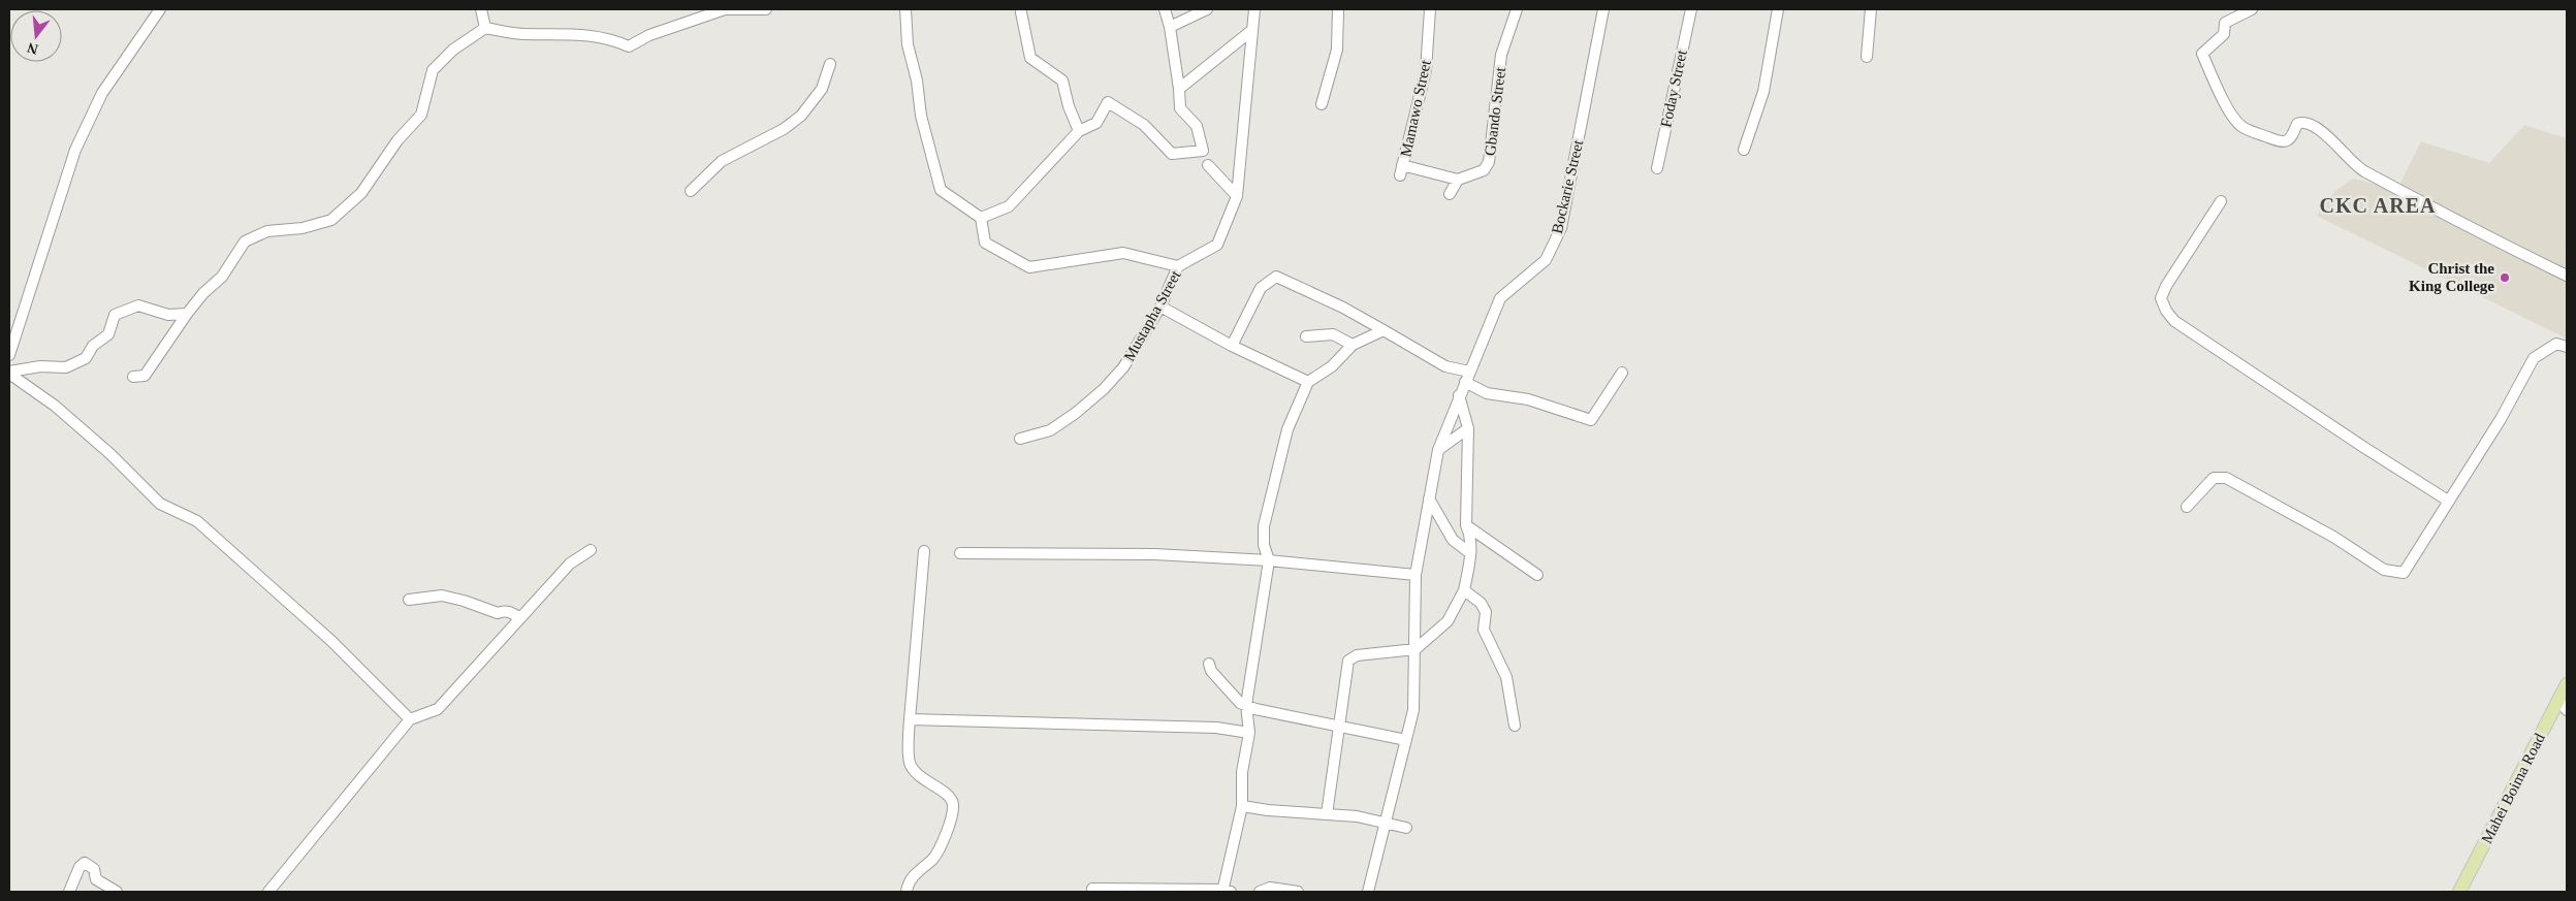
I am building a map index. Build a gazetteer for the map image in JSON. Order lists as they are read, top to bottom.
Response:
{
  "streets": {
    "main road": ["Mahei Boima Road"],
    "street": [
      "Foday Street",
      "Mamawo Street",
      "Gbando Street",
      "Bockarie Street",
      "Mustapha Street"
    ]
  },
  "crossings": [
    ["Mamawo Street", "Gbando Street"]
  ],
  "districts": ["CKC AREA"],
  "places": ["Christ the King College"],
  "north": "bottom"
}
